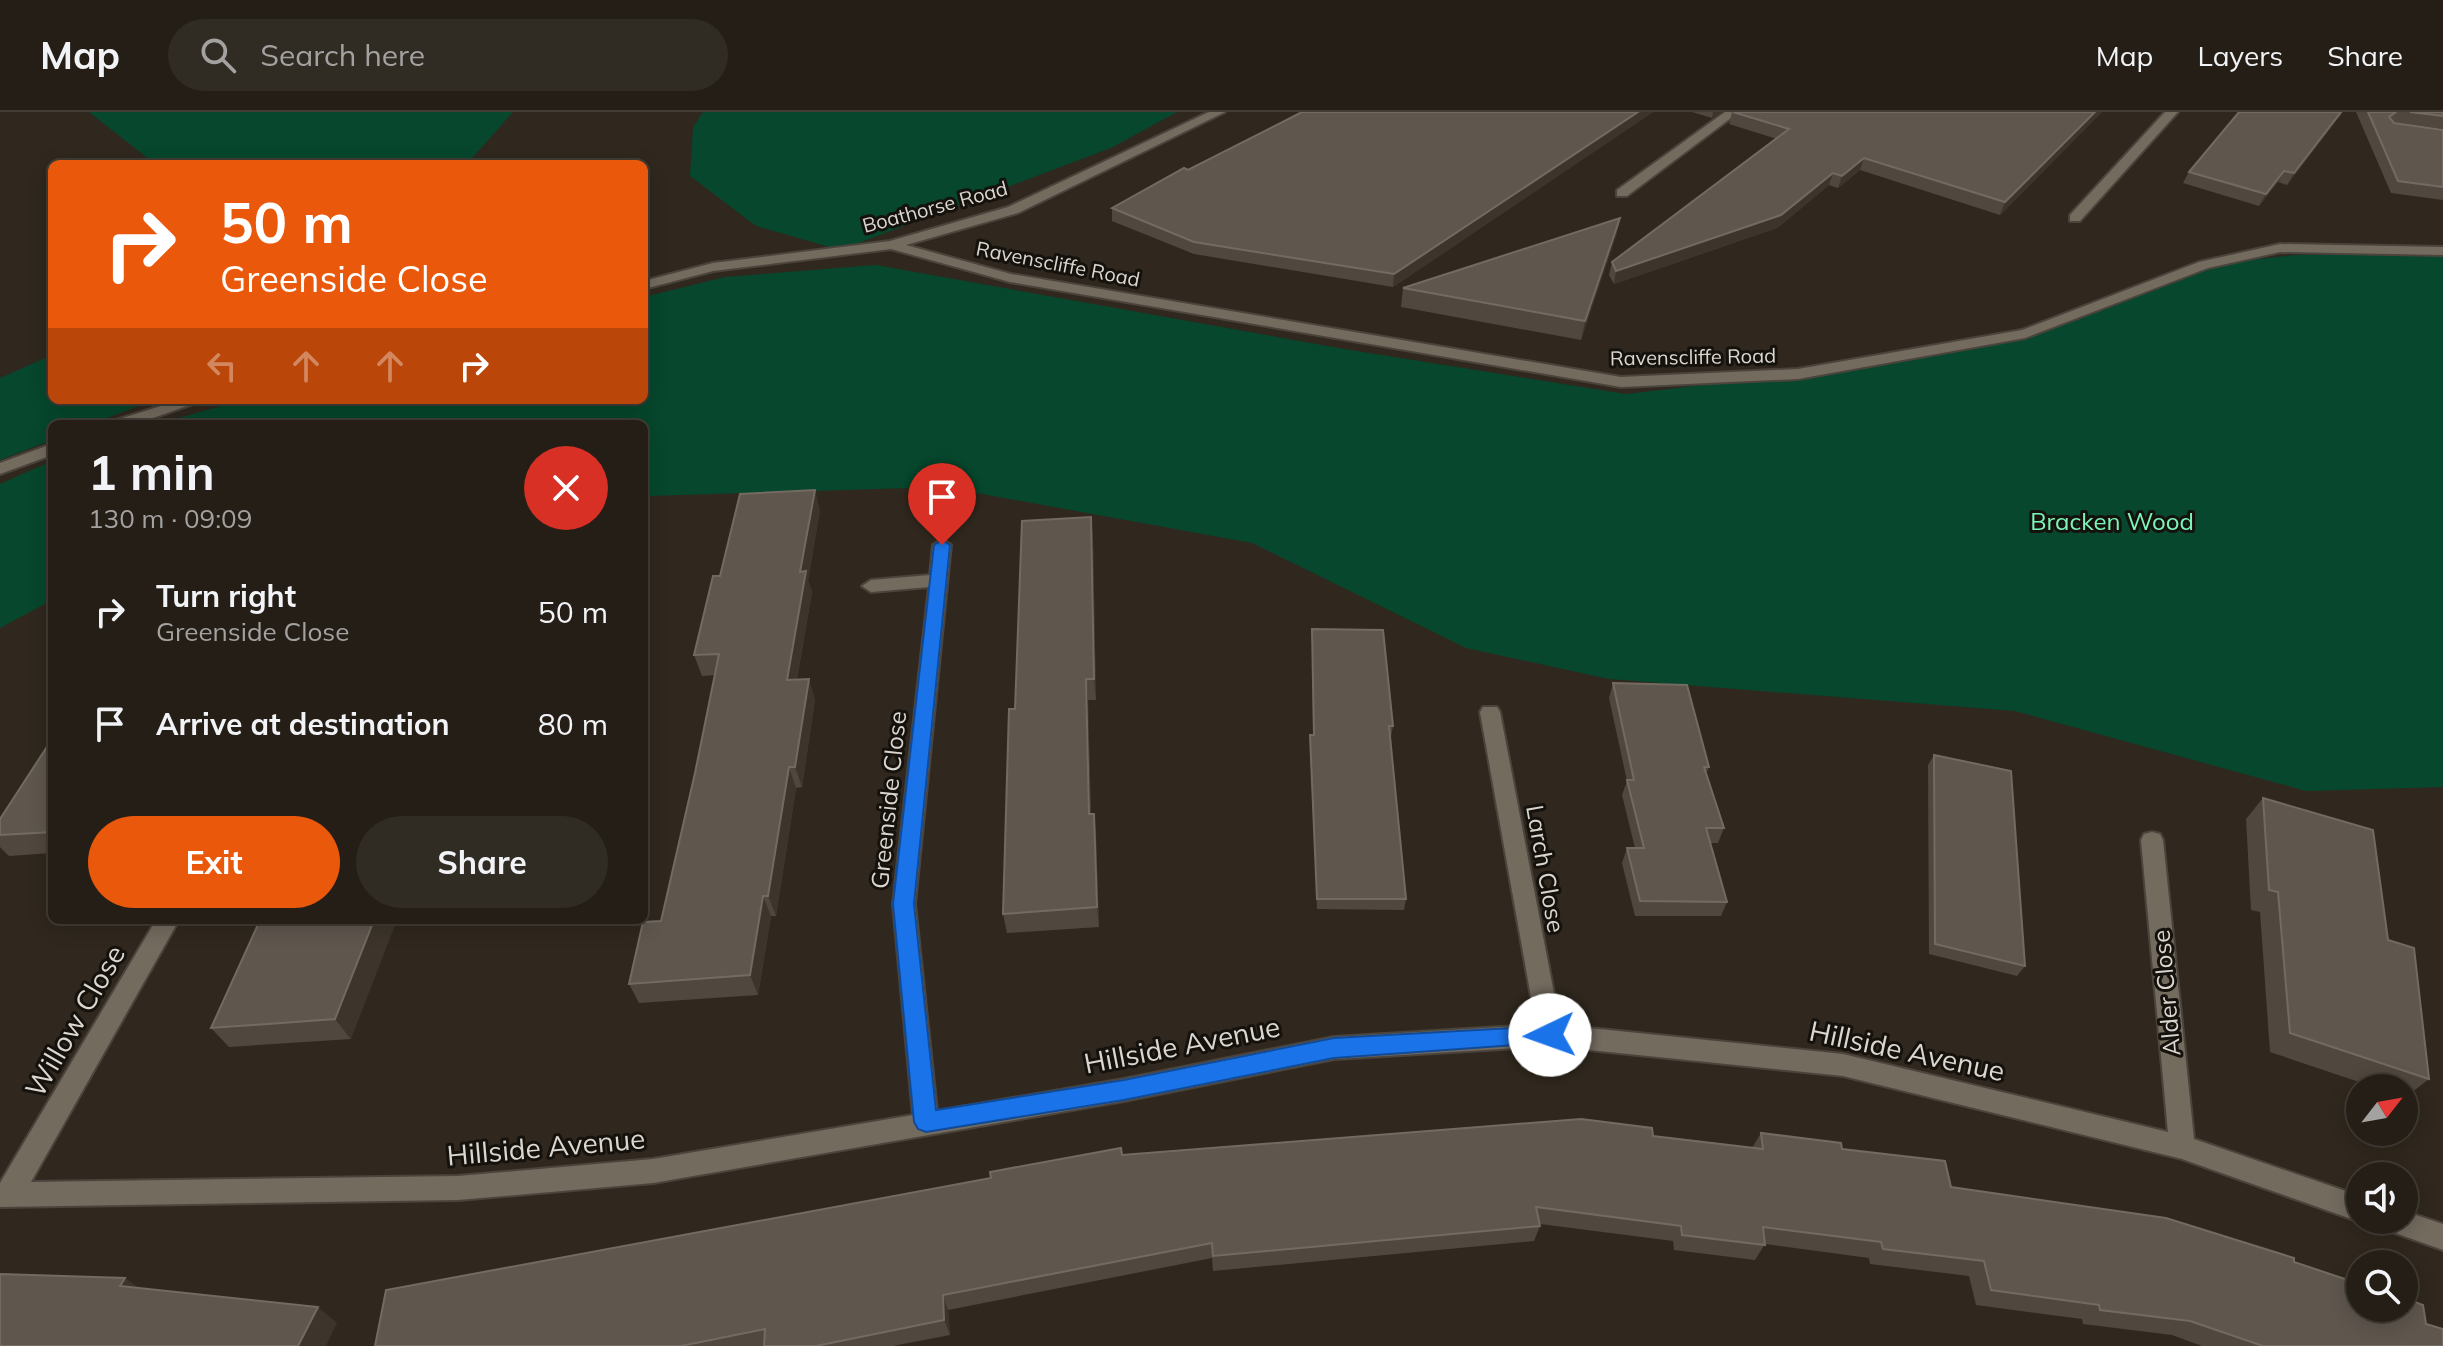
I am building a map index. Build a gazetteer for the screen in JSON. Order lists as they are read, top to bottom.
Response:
{
  "streets": {
    "street": [
      "Boathorse Road",
      "Ravenscliffe Road",
      "Greenside Close",
      "Larch Close",
      "Alder Close",
      "Willow Close",
      "Hillside Avenue"
    ]
  },
  "crossings": [
    ["Boathorse Road", "Ravenscliffe Road"],
    ["Greenside Close", "Hillside Avenue"],
    ["Larch Close", "Hillside Avenue"],
    ["Alder Close", "Hillside Avenue"],
    ["Willow Close", "Hillside Avenue"]
  ],
  "parks": ["Bracken Wood"],
  "north": "top right",
  "page": {
    "header": "Map",
    "search": "Search here",
    "nav": ["Map", "Layers", "Share"],
    "turn": ["50 m", "Greenside Close"],
    "heading": ["1 min", "130 m · 09:09"],
    "list": [
      {
        "name": "Turn right",
        "note": "Greenside Close",
        "value": "50 m"
      },
      {
        "name": "Arrive at destination",
        "value": "80 m"
      }
    ],
    "buttons": ["Exit", "Share"]
  }
}
